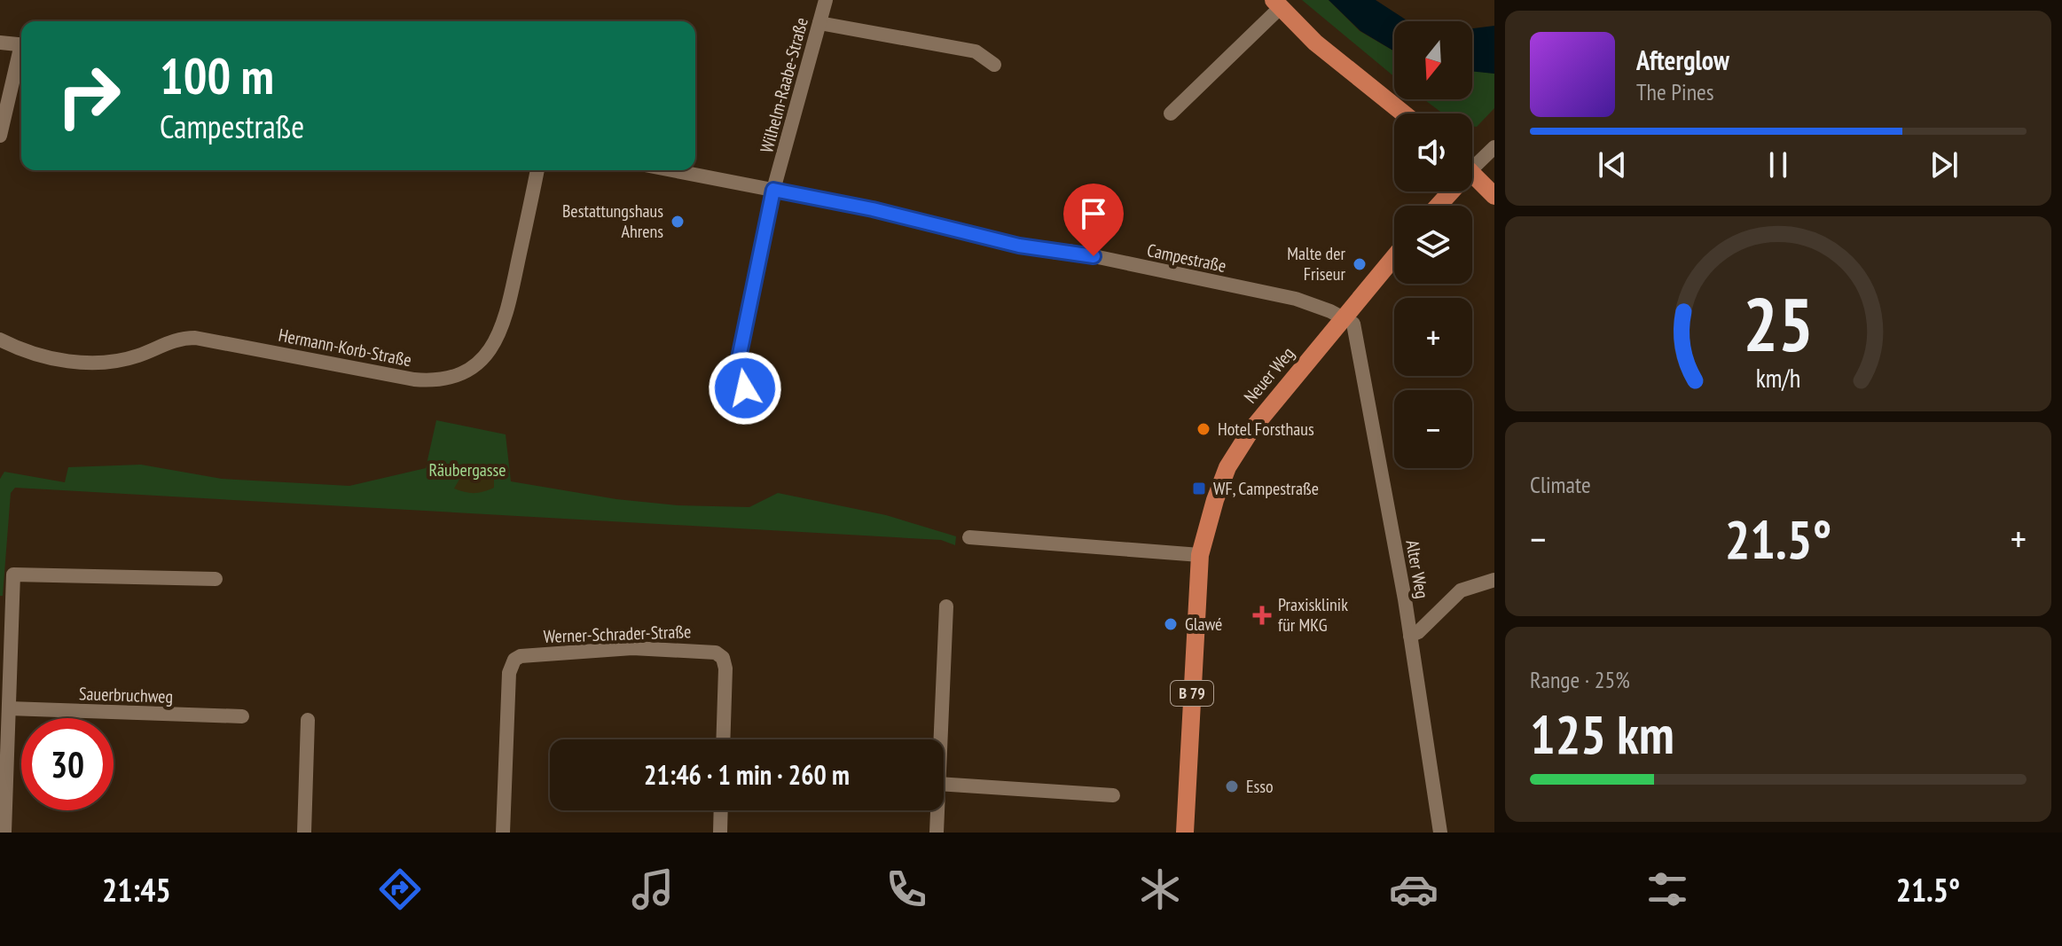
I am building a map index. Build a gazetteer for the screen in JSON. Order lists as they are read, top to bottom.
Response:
{
  "streets": {
    "main road": ["Neuer Weg", "B 79"],
    "street": [
      "Wilhelm-Raabe-Straße",
      "Campestraße",
      "Hermann-Korb-Straße",
      "Alter Weg",
      "Werner-Schrader-Straße",
      "Sauerbruchweg"
    ]
  },
  "crossings": [
    ["Wilhelm-Raabe-Straße", "Campestraße"],
    ["Campestraße", "Neuer Weg"],
    ["Campestraße", "Alter Weg"],
    ["Neuer Weg", "Alter Weg"]
  ],
  "parks": ["Räubergasse"],
  "places": {
    "other": [
      "Bestattungshaus Ahrens",
      "Malte der Friseur",
      "Hotel Forsthaus",
      "Glawé",
      "Esso"
    ],
    "transit": ["WF, Campestraße"],
    "health": ["Praxisklinik für MKG"]
  },
  "north": "bottom",
  "page": {
    "map_buttons": ["+", "−"],
    "turn": ["100 m", "Campestraße"],
    "song": ["Afterglow", "The Pines"],
    "tile": [
      "Climate",
      ["Range · 25%", "125 km"]
    ],
    "heat": ["−", "21.5°", "+"],
    "limit": "30",
    "trip": "21:46 · 1 min · 260 m",
    "tabs": ["21:45", "21.5°"],
    "gauge": ["25", "km/h"]
  }
}
